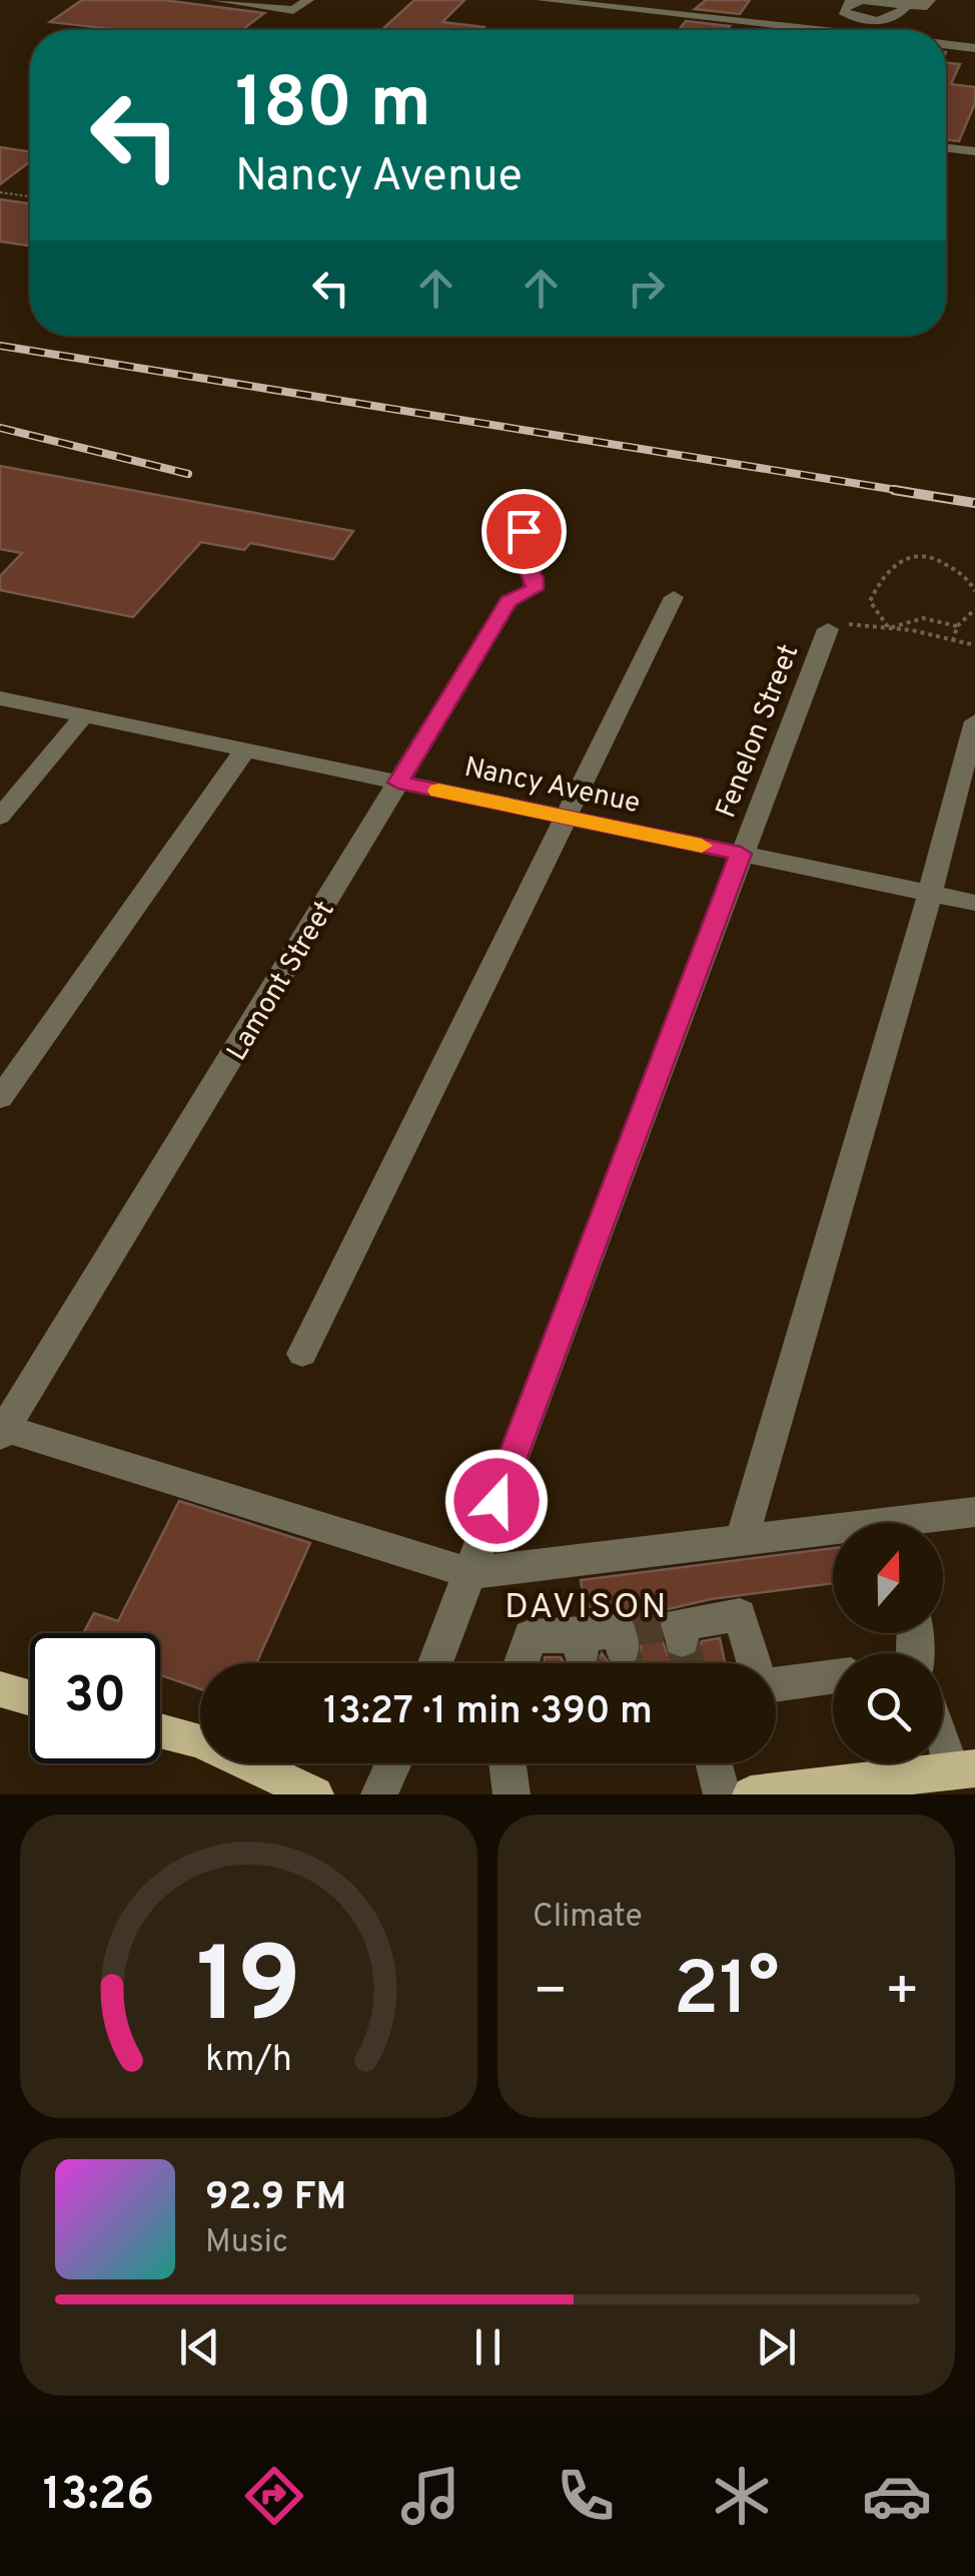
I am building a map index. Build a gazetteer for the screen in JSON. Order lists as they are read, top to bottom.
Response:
{
  "streets": {
    "street": ["Fenelon Street", "Nancy Avenue", "Lamont Street"]
  },
  "crossings": [
    ["Fenelon Street", "Nancy Avenue"],
    ["Nancy Avenue", "Lamont Street"]
  ],
  "districts": ["DAVISON"],
  "north": "top",
  "page": {
    "turn": ["180 m", "Nancy Avenue"],
    "limit": "30",
    "trip": "13:27 · 1 min · 390 m",
    "tile": "Climate",
    "heat": ["−", "21°", "+"],
    "song": ["92.9 FM", "Music"],
    "tabs": "13:26",
    "gauge": ["19", "km/h"]
  }
}
